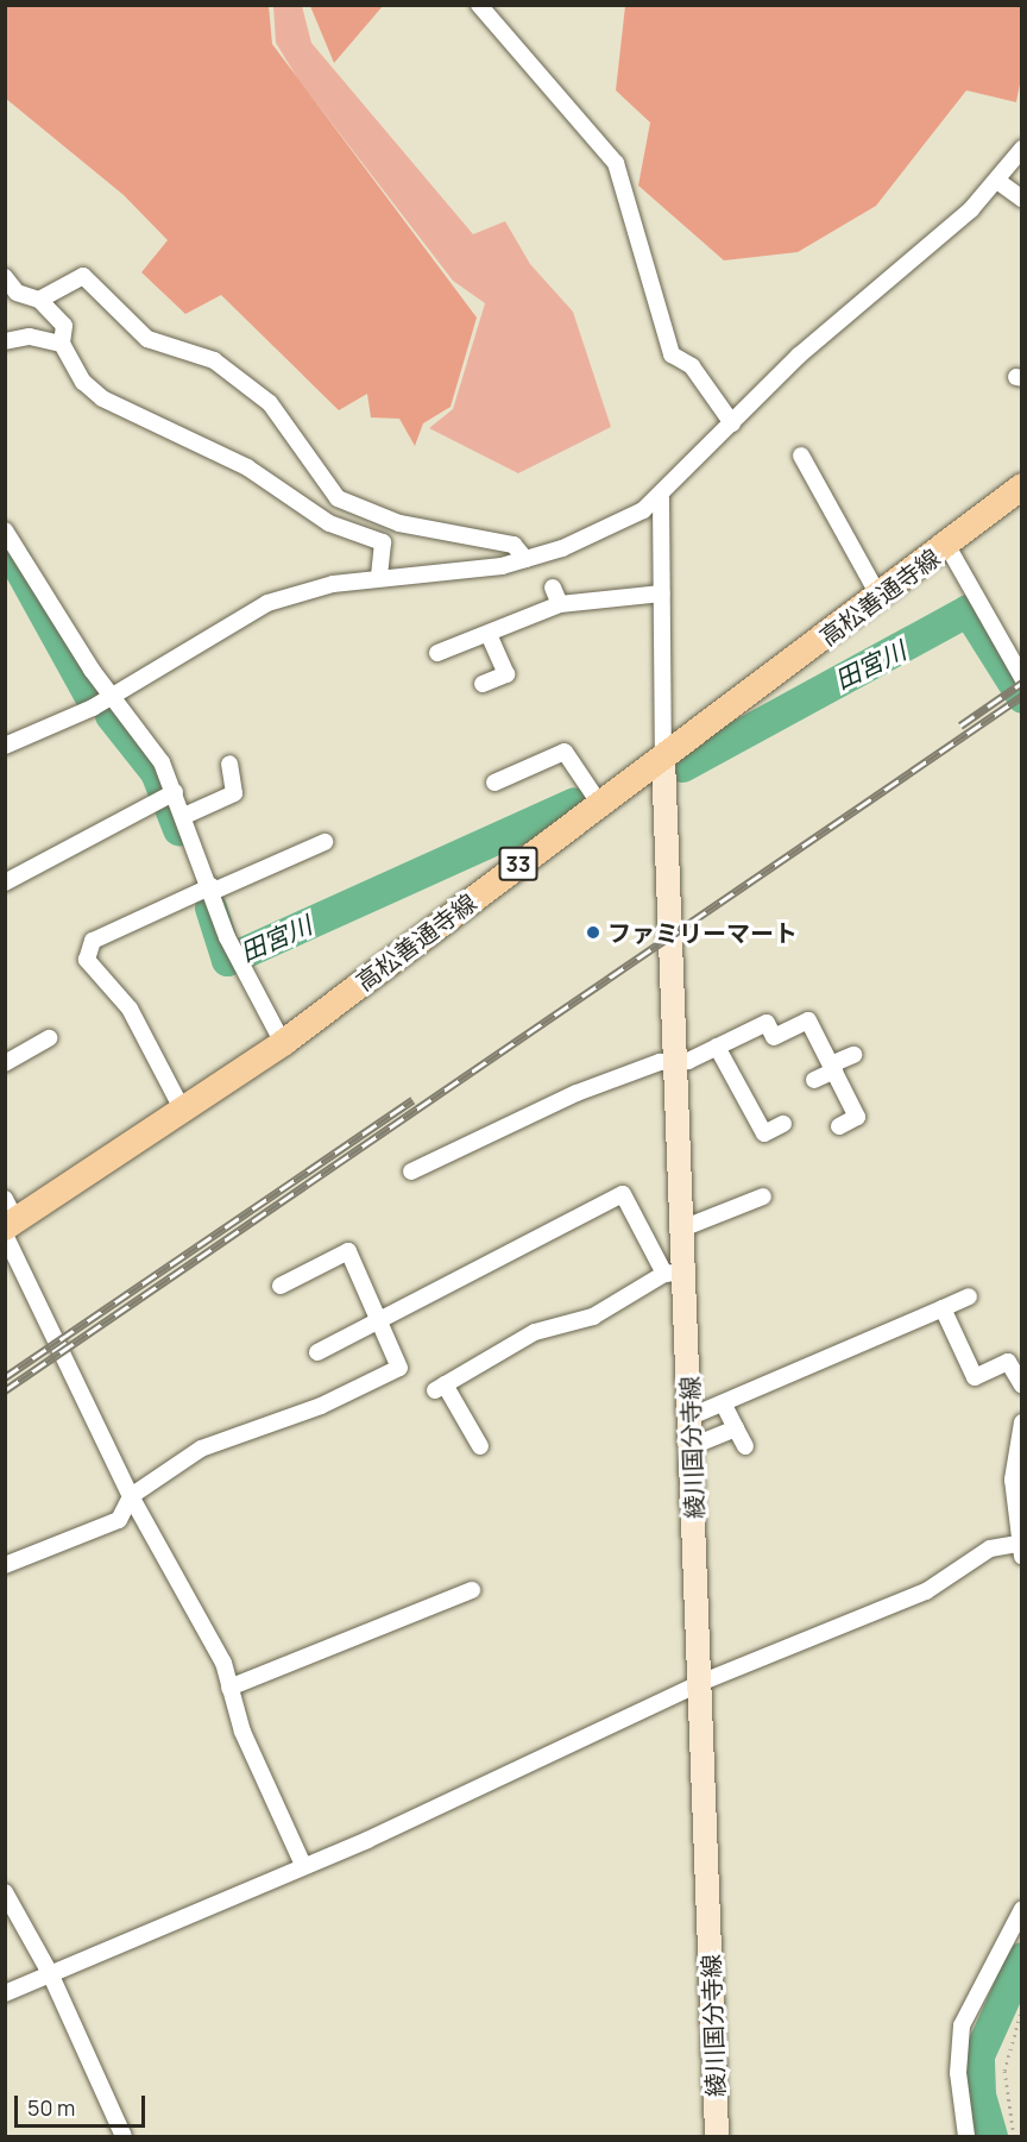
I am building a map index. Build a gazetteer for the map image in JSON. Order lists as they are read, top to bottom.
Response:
{
  "streets": {
    "main road": ["高松善通寺線", "33", "綾川国分寺線"]
  },
  "crossings": [
    ["高松善通寺線", "綾川国分寺線"]
  ],
  "water": ["田宮川"],
  "places": ["ファミリーマート"],
  "scale_bar": "50 m"
}
